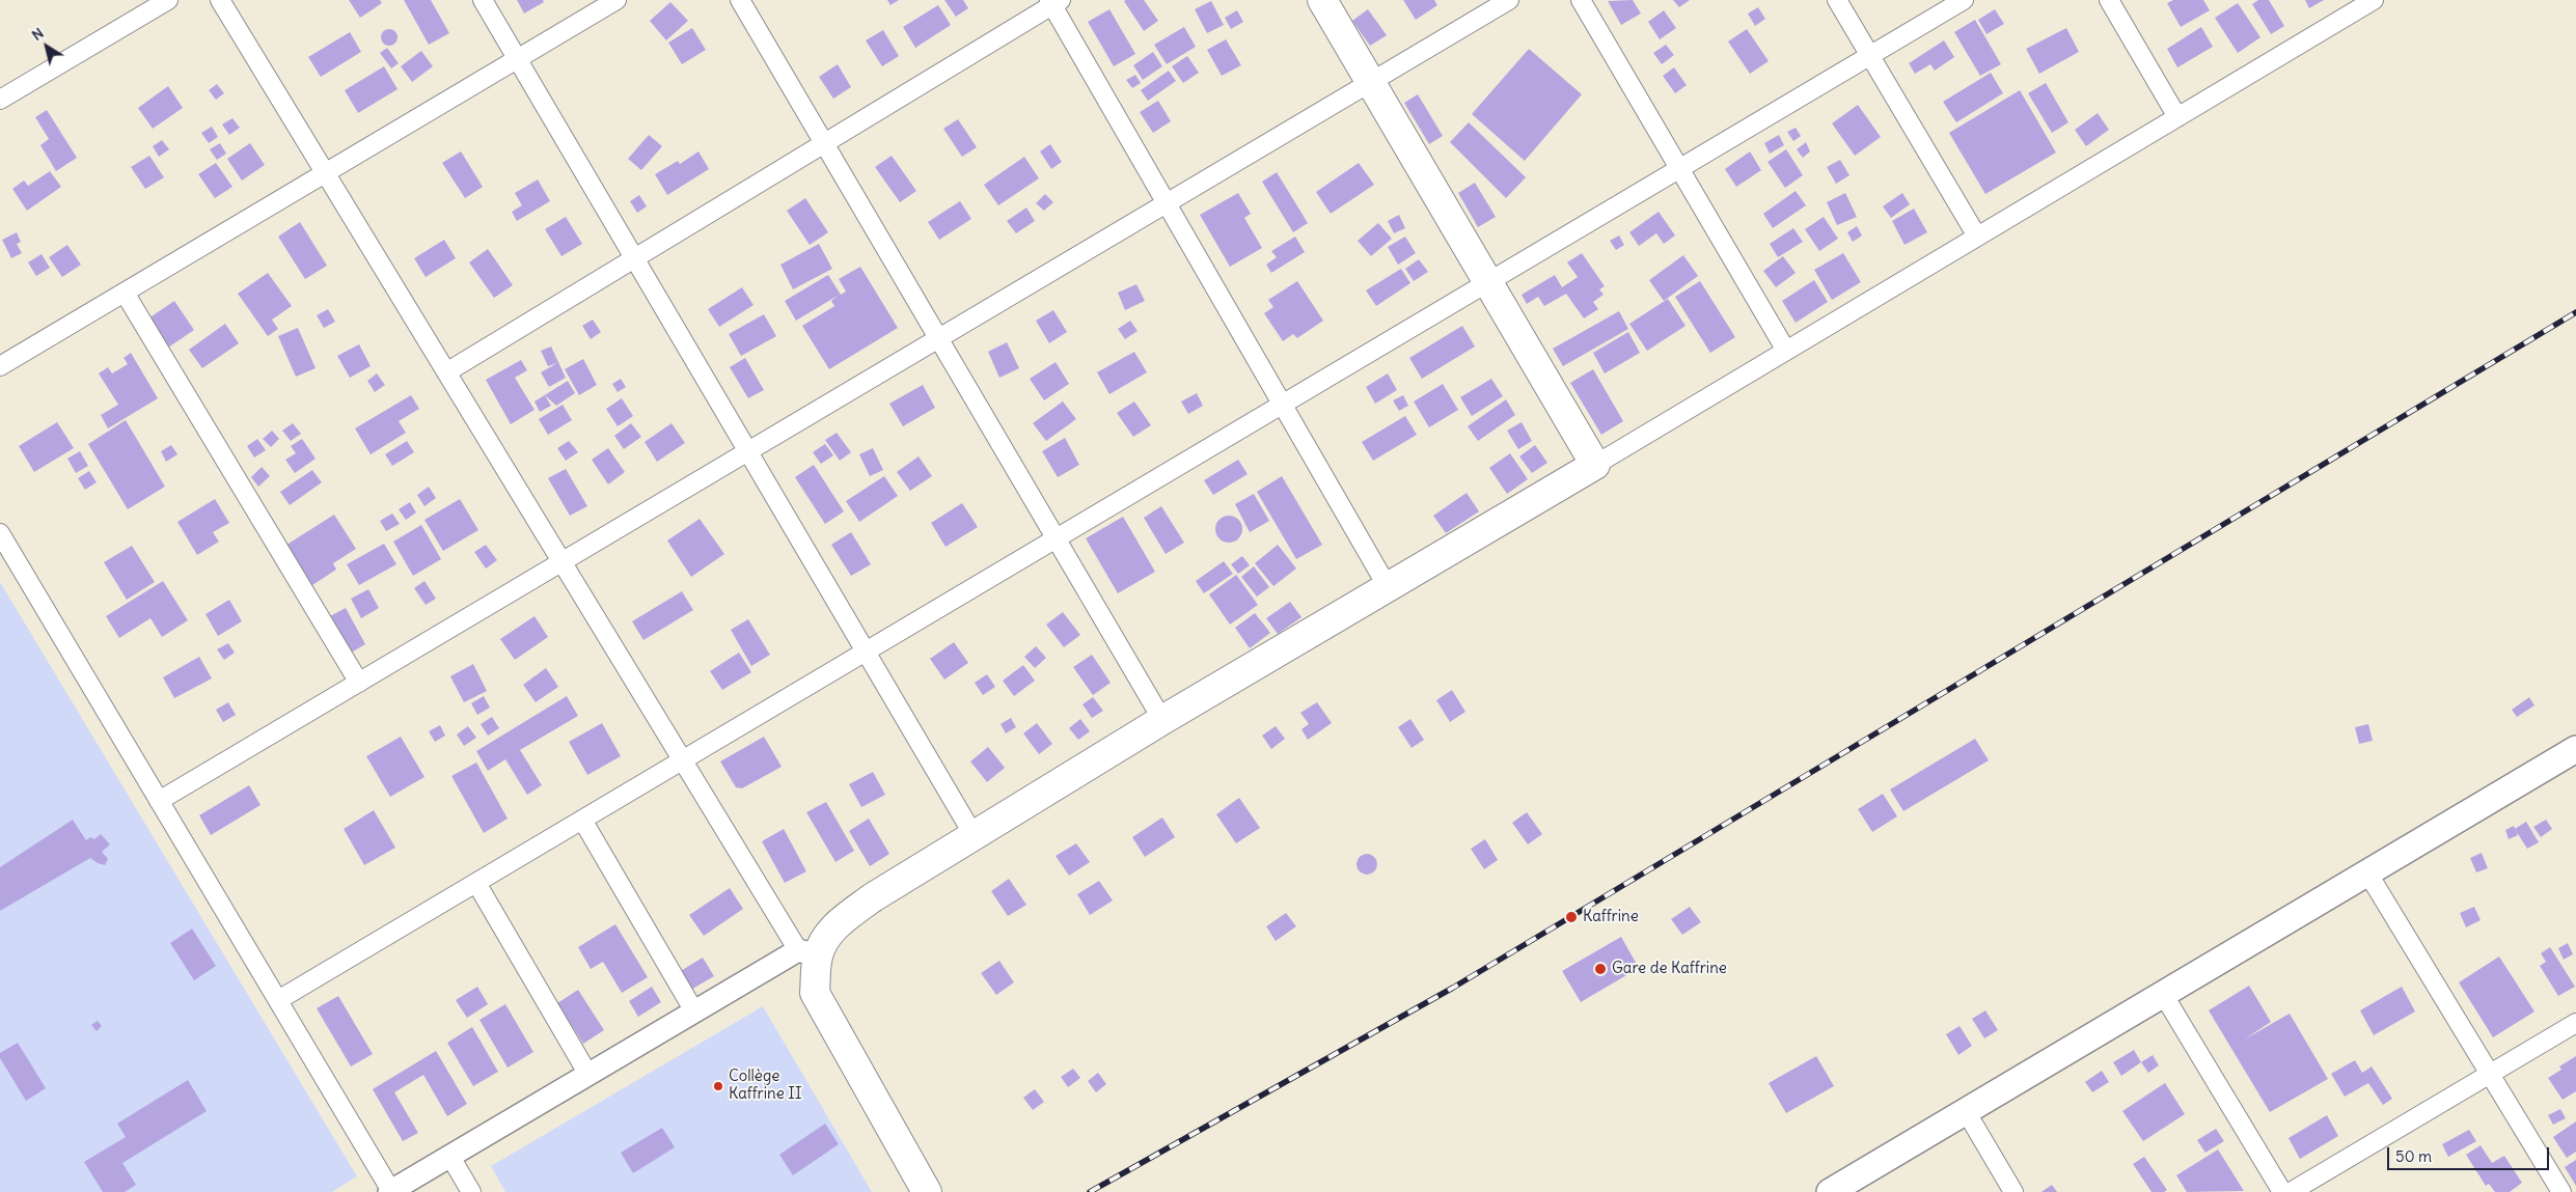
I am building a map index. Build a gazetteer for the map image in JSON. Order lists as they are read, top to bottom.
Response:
{
  "places": ["Kaffrine", "Gare de Kaffrine", "Collège Kaffrine II"],
  "scale_bar": "50 m",
  "north": "top left"
}
